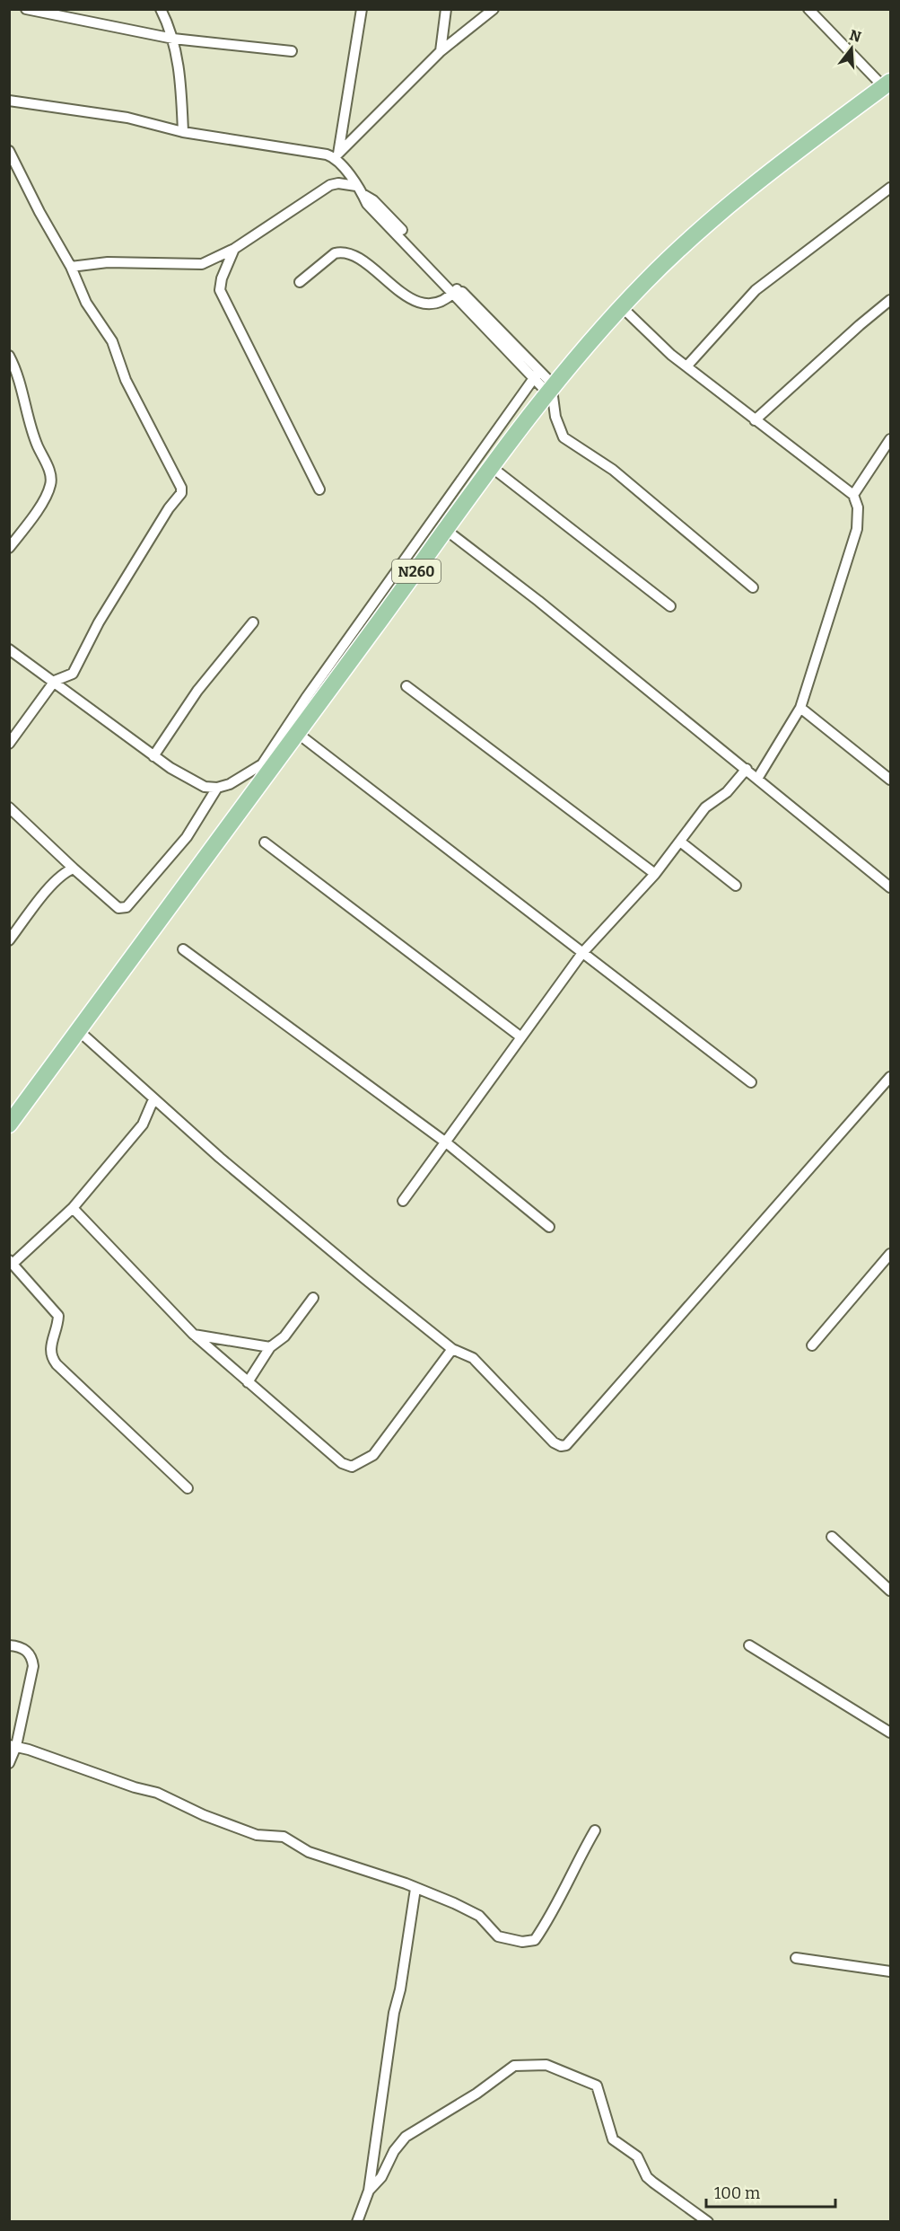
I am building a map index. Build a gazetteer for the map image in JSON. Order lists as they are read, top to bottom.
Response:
{
  "streets": {
    "main road": ["N260"]
  },
  "scale_bar": "100 m",
  "north": "top"
}
